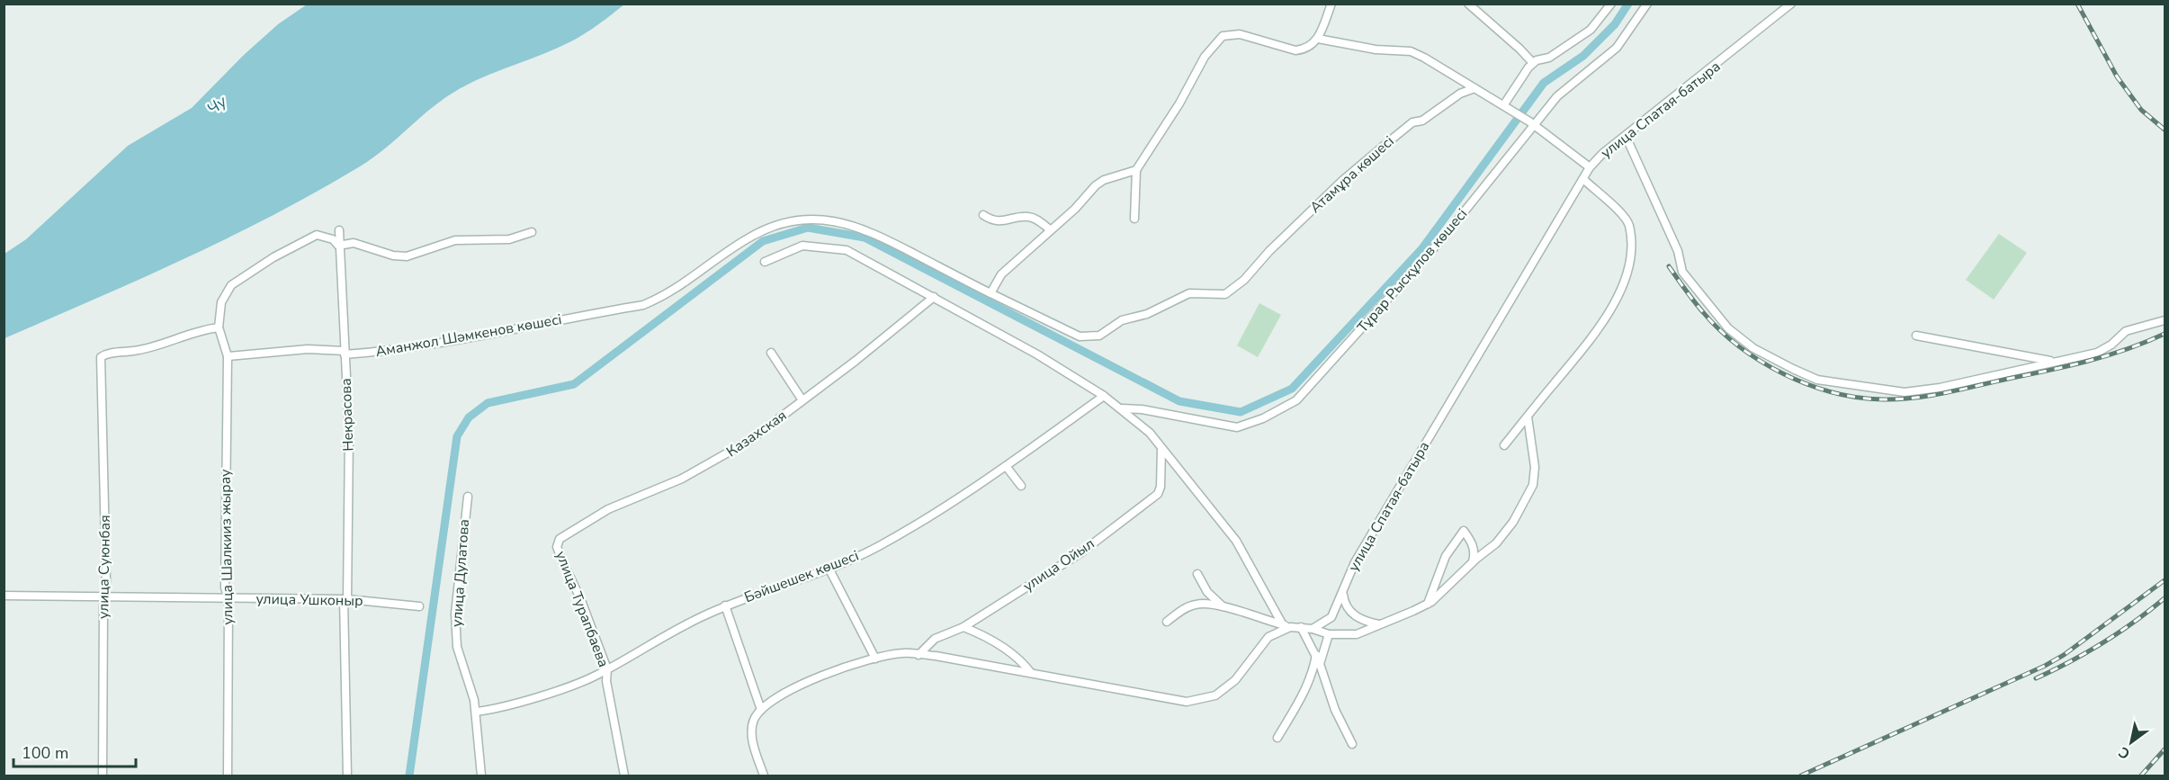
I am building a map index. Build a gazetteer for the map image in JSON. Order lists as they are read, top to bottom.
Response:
{
  "streets": {
    "street": [
      "улица Спатая-батыра",
      "Атамұра көшесі",
      "Тұрар Рысқұлов көшесі",
      "Аманжол Шәмкенов көшесі",
      "Некрасова",
      "Казахская",
      "улица Шалкииз жырау",
      "улица Ойыл",
      "улица Суюнбая",
      "улица Дулатова",
      "Бәйшешек көшесі",
      "улица Ушконыр",
      "улица Турапбаева"
    ]
  },
  "crossings": [
    ["Атамұра көшесі", "Аманжол Шәмкенов көшесі"],
    ["Аманжол Шәмкенов көшесі", "Некрасова"],
    ["Аманжол Шәмкенов көшесі", "улица Шалкииз жырау"],
    ["Некрасова", "улица Ушконыр"],
    ["Казахская", "улица Турапбаева"],
    ["улица Шалкииз жырау", "улица Суюнбая"],
    ["улица Шалкииз жырау", "улица Ушконыр"],
    ["улица Суюнбая", "улица Ушконыр"],
    ["улица Дулатова", "Бәйшешек көшесі"],
    ["Бәйшешек көшесі", "улица Турапбаева"]
  ],
  "water": ["Чу"],
  "scale_bar": "100 m",
  "north": "bottom left"
}
